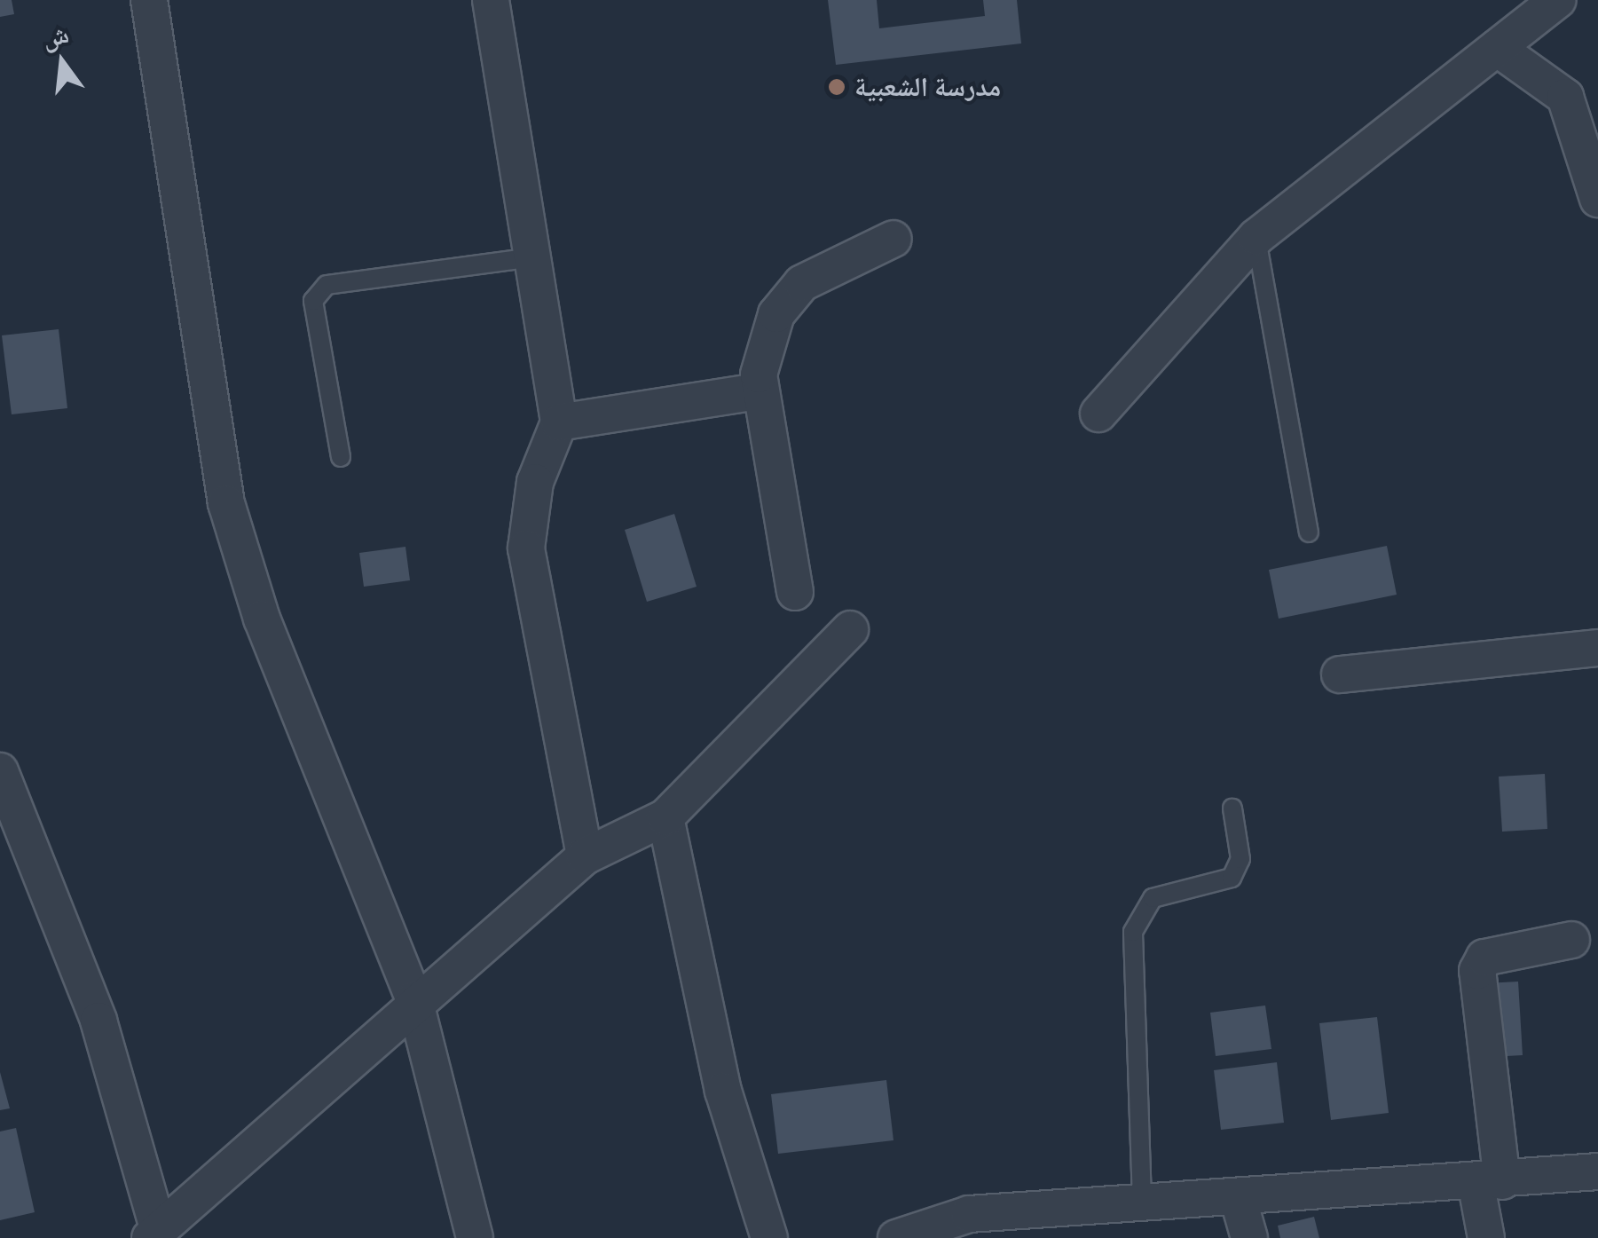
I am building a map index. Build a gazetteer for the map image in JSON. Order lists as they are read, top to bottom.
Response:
{
  "places": ["مدرسة الشعبية"],
  "north": "top"
}
